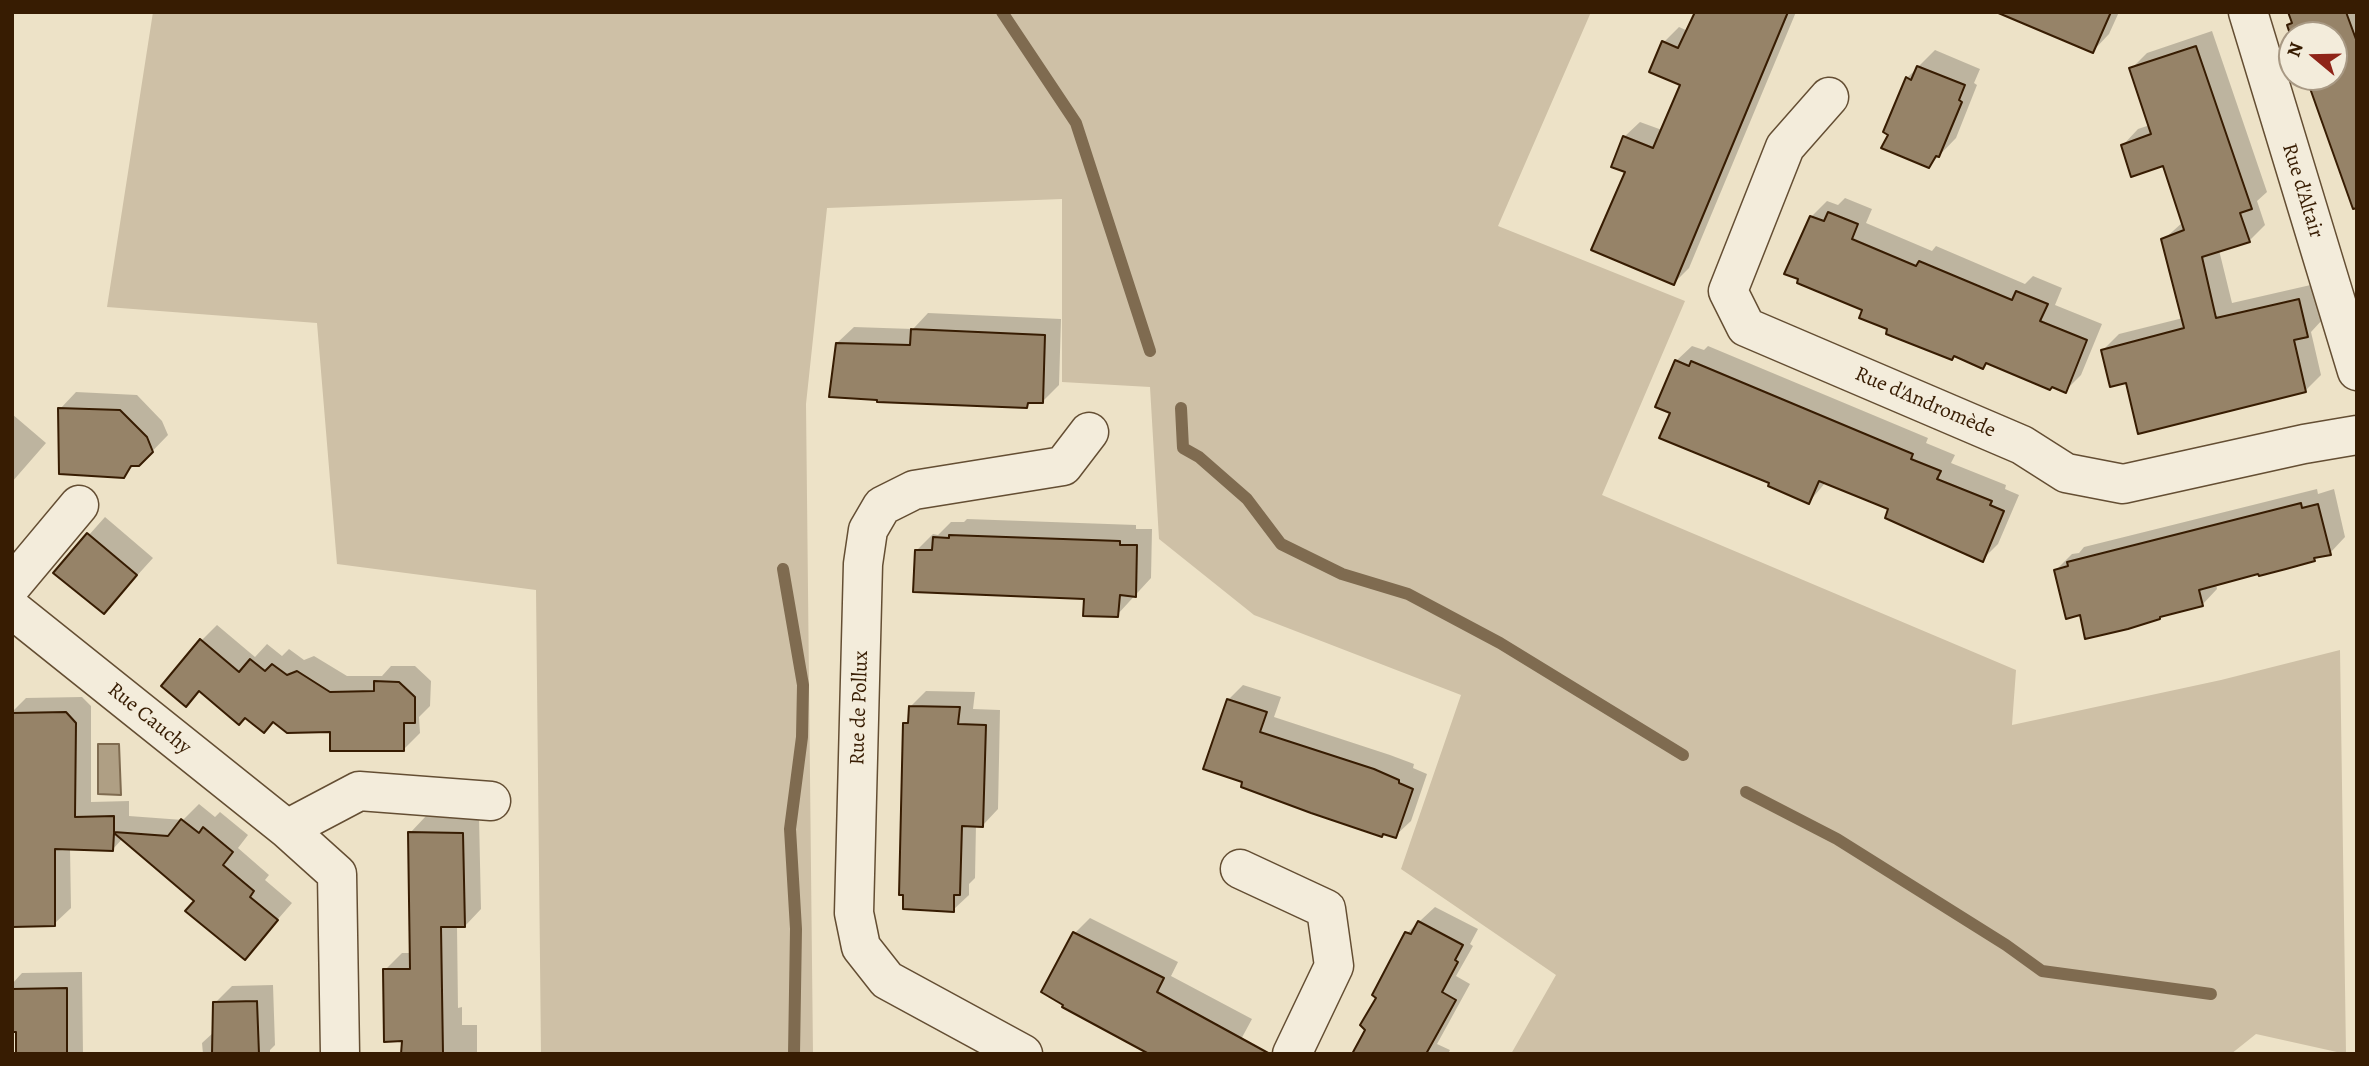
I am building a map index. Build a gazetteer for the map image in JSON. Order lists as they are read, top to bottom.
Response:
{
  "streets": {
    "street": [
      "Rue d'Altair",
      "Rue d'Andromède",
      "Rue de Pollux",
      "Rue Cauchy"
    ]
  },
  "north": "left"
}
